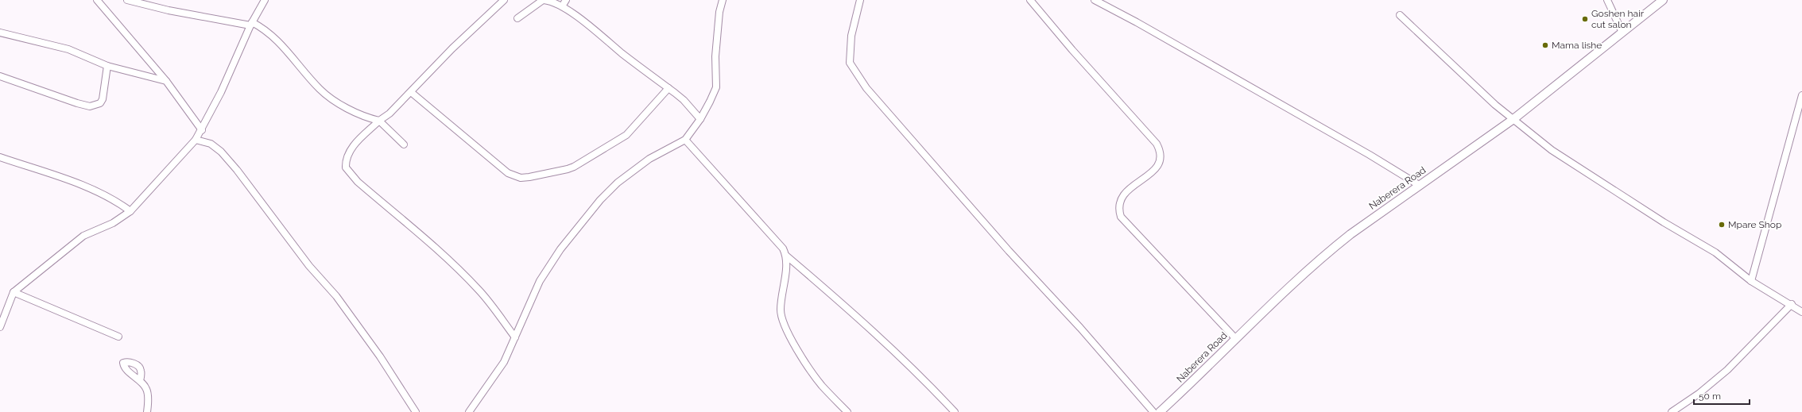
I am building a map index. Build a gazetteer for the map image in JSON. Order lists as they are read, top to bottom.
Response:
{
  "streets": {
    "street": ["Naberera Road"]
  },
  "places": ["Goshen hair cut salon", "Mama lishe", "Mpare Shop"],
  "scale_bar": "50 m"
}
